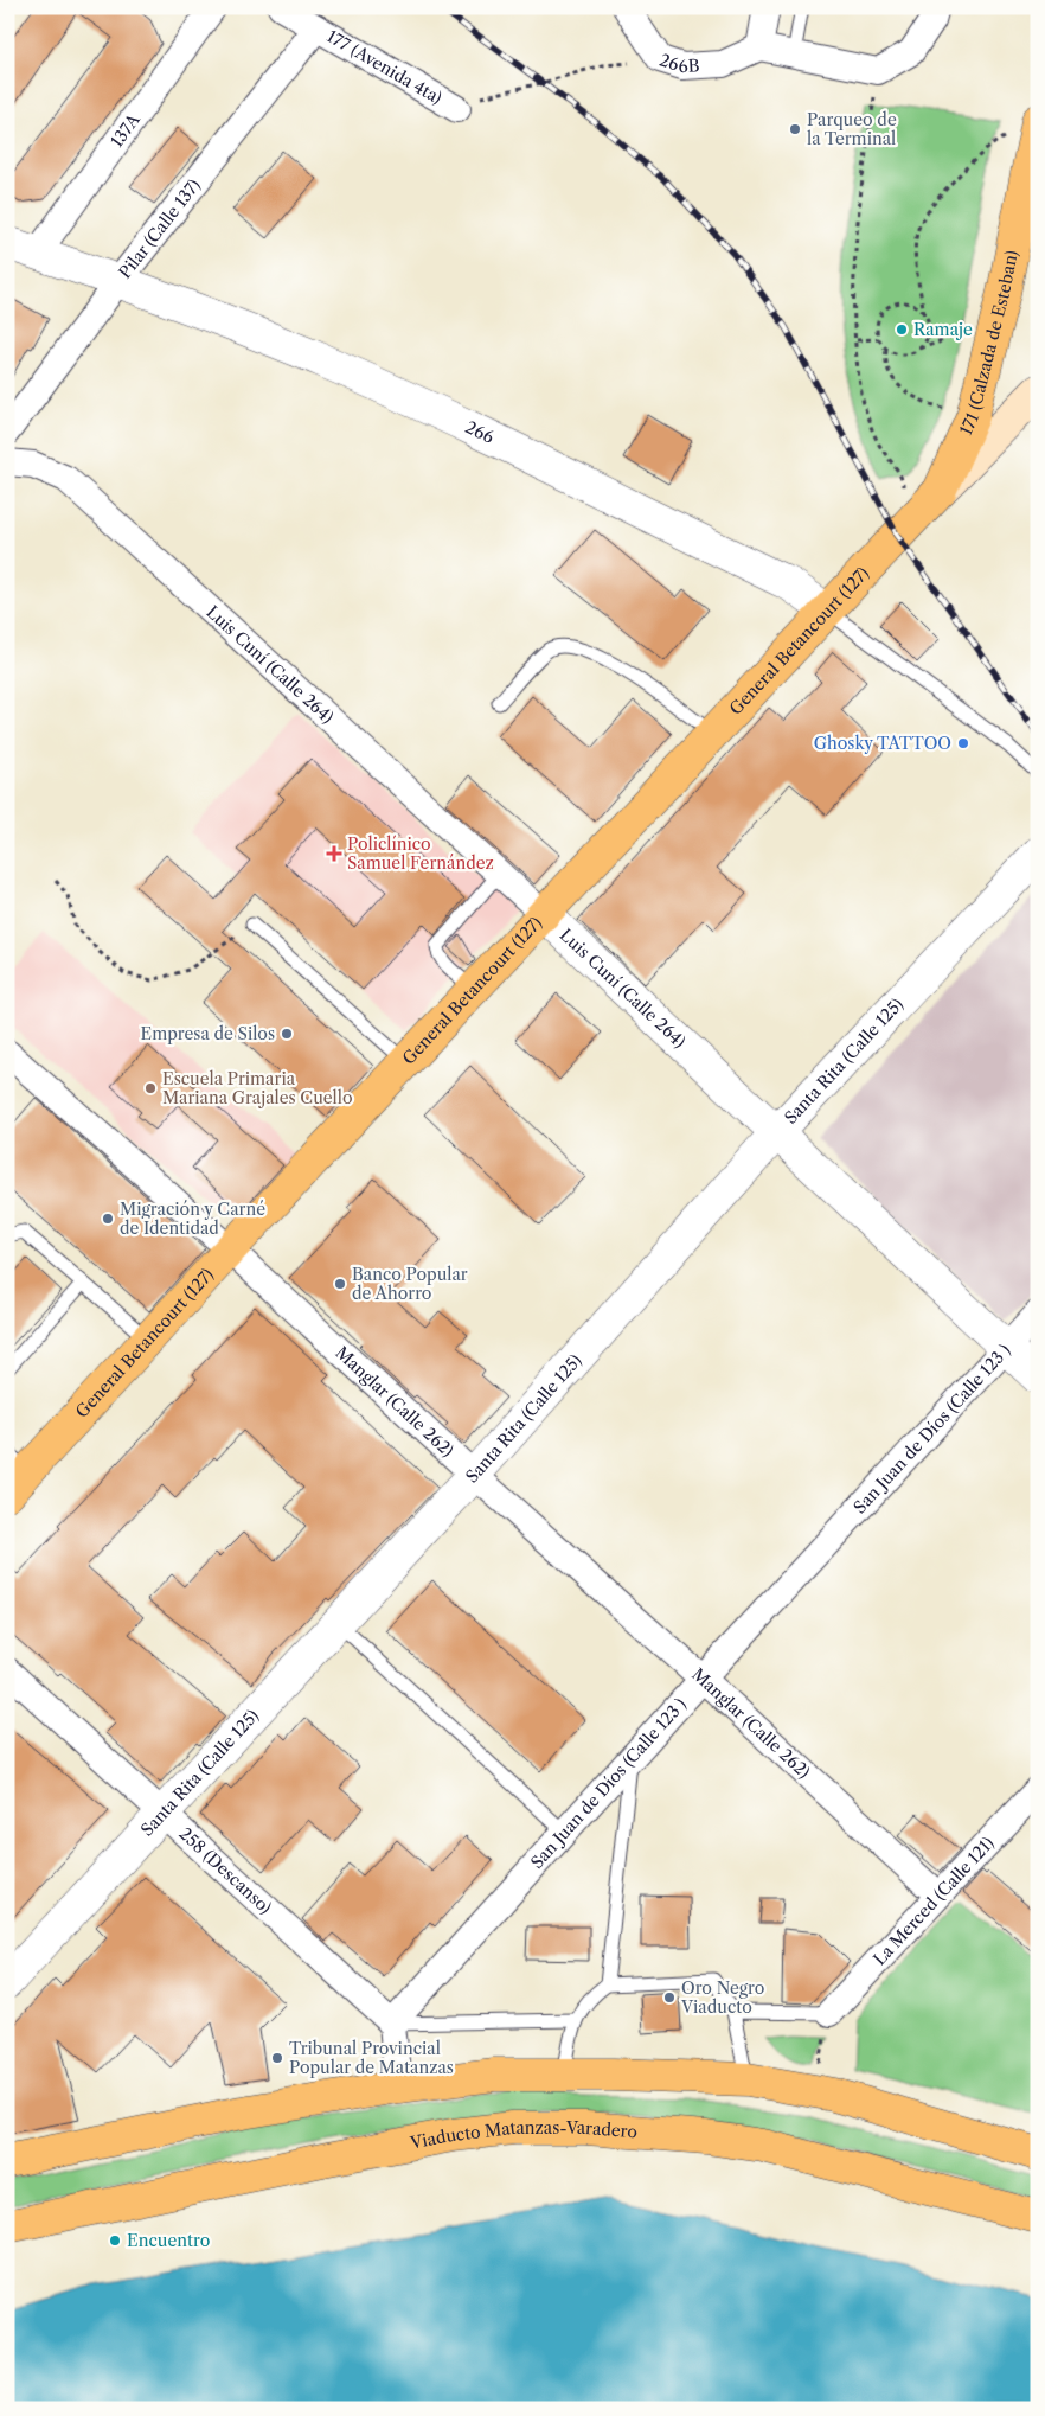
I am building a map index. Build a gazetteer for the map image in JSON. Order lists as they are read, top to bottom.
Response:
{
  "streets": {
    "main road": ["171 (Calzada de Esteban)", "General Betancourt (127)", "Viaducto Matanzas-Varadero"],
    "street": [
      "266B",
      "177 (Avenida 4ta)",
      "137A",
      "Pilar (Calle 137)",
      "266",
      "Luis Cuní (Calle 264)",
      "Santa Rita (Calle 125)",
      "Manglar (Calle 262)",
      "San Juan de Díos (Calle 123 )",
      "258 (Descanso)",
      "La Merced (Calle 121)"
    ]
  },
  "crossings": [
    ["177 (Avenida 4ta)", "Pilar (Calle 137)"],
    ["137A", "266"],
    ["Pilar (Calle 137)", "266"],
    ["171 (Calzada de Esteban)", "General Betancourt (127)"],
    ["266", "General Betancourt (127)"],
    ["General Betancourt (127)", "Luis Cuní (Calle 264)"],
    ["General Betancourt (127)", "Manglar (Calle 262)"],
    ["Luis Cuní (Calle 264)", "Santa Rita (Calle 125)"],
    ["Luis Cuní (Calle 264)", "San Juan de Díos (Calle 123 )"],
    ["Santa Rita (Calle 125)", "Manglar (Calle 262)"],
    ["Santa Rita (Calle 125)", "258 (Descanso)"],
    ["Manglar (Calle 262)", "San Juan de Díos (Calle 123 )"],
    ["Manglar (Calle 262)", "La Merced (Calle 121)"],
    ["San Juan de Díos (Calle 123 )", "258 (Descanso)"]
  ],
  "places": {
    "other": [
      "Parqueo de la Terminal",
      "Ramaje",
      "Ghosky TATTOO",
      "Empresa de Silos",
      "Escuela Primaria Mariana Grajales Cuello",
      "Migración y Carné de Identidad",
      "Banco Popular de Ahorro",
      "Oro Negro Viaducto",
      "Tribunal Provincial Popular de Matanzas",
      "Encuentro"
    ],
    "health": ["Policlínico Samuel Fernández"]
  }
}
